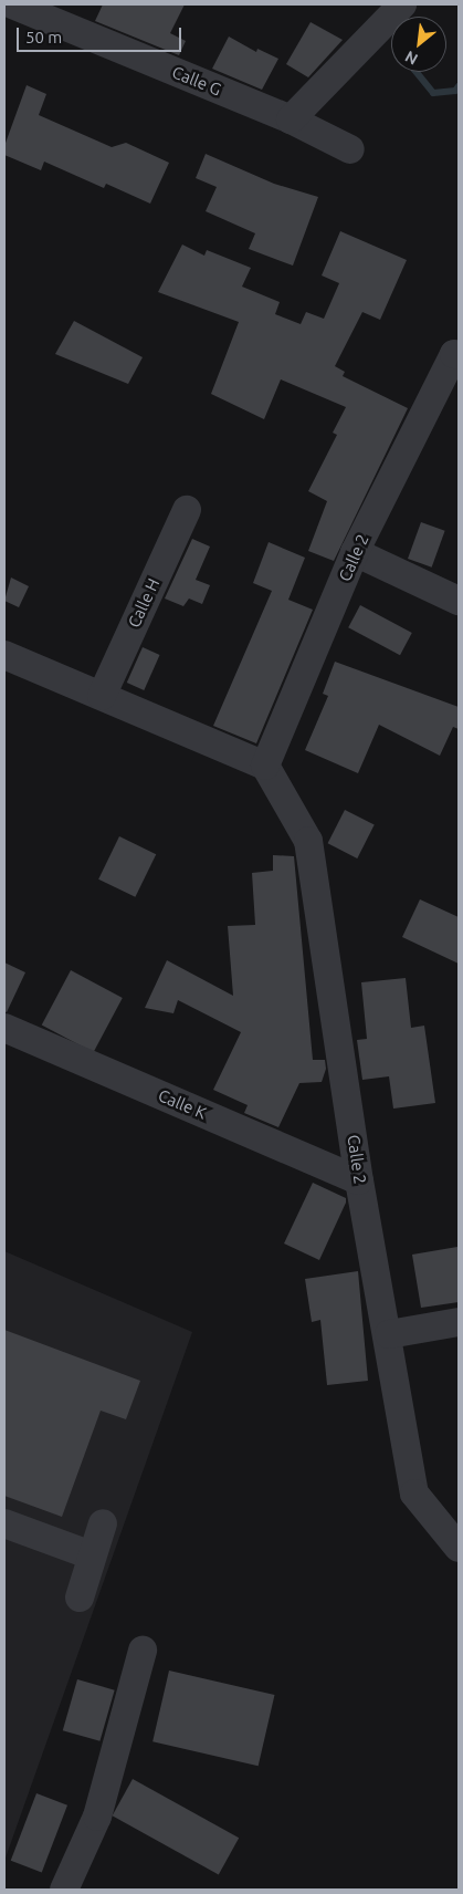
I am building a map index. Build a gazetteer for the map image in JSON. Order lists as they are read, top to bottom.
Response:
{
  "streets": {
    "street": [
      "Calle G",
      "Calle 2",
      "Calle H",
      "Calle K"
    ]
  },
  "crossings": [
    ["Calle 2", "Calle K"]
  ],
  "scale_bar": "50 m",
  "north": "bottom left"
}
